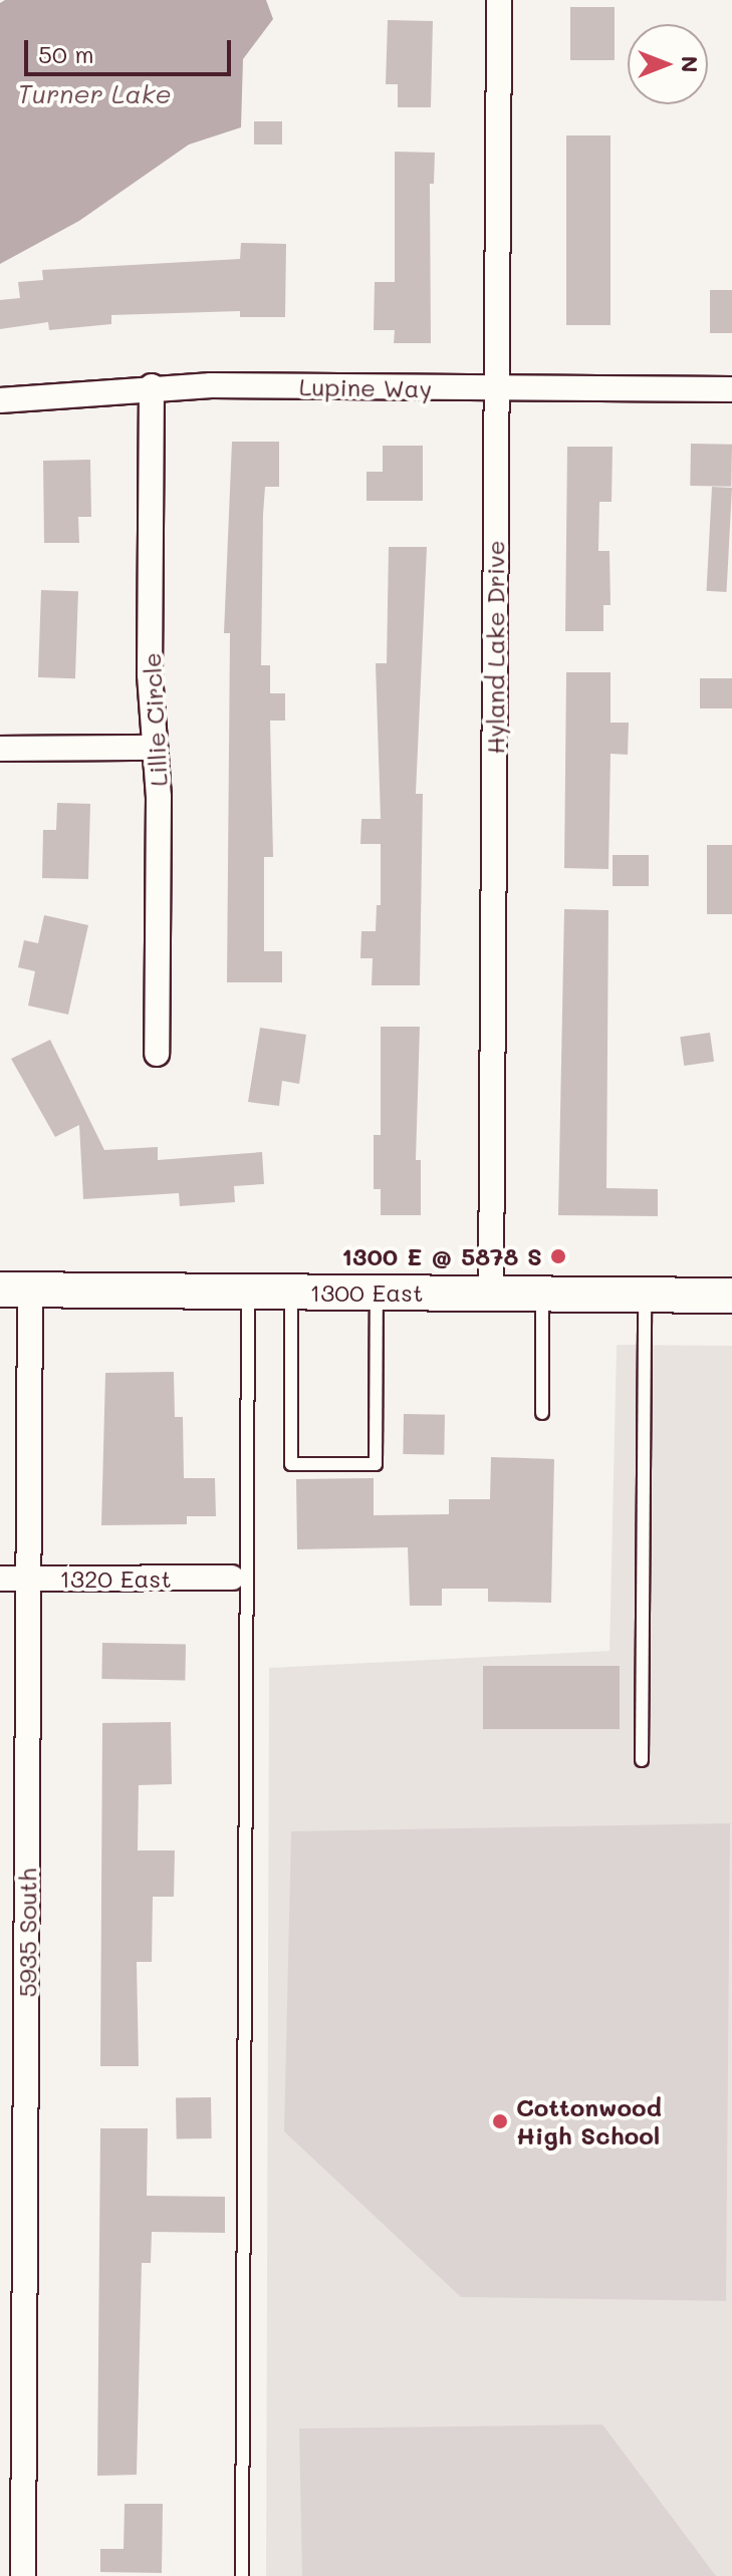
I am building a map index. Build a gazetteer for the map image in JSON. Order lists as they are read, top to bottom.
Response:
{
  "streets": {
    "main road": ["1300 East"],
    "street": [
      "Lupine Way",
      "Hyland Lake Drive",
      "Lillie Circle",
      "1320 East",
      "5935 South"
    ]
  },
  "crossings": [
    ["Lupine Way", "Hyland Lake Drive"],
    ["Lupine Way", "Lillie Circle"],
    ["Hyland Lake Drive", "1300 East"],
    ["1300 East", "5935 South"],
    ["1320 East", "5935 South"]
  ],
  "water": ["Turner Lake"],
  "places": ["1300 E @ 5878 S", "Cottonwood High School"],
  "scale_bar": "50 m",
  "north": "right"
}
